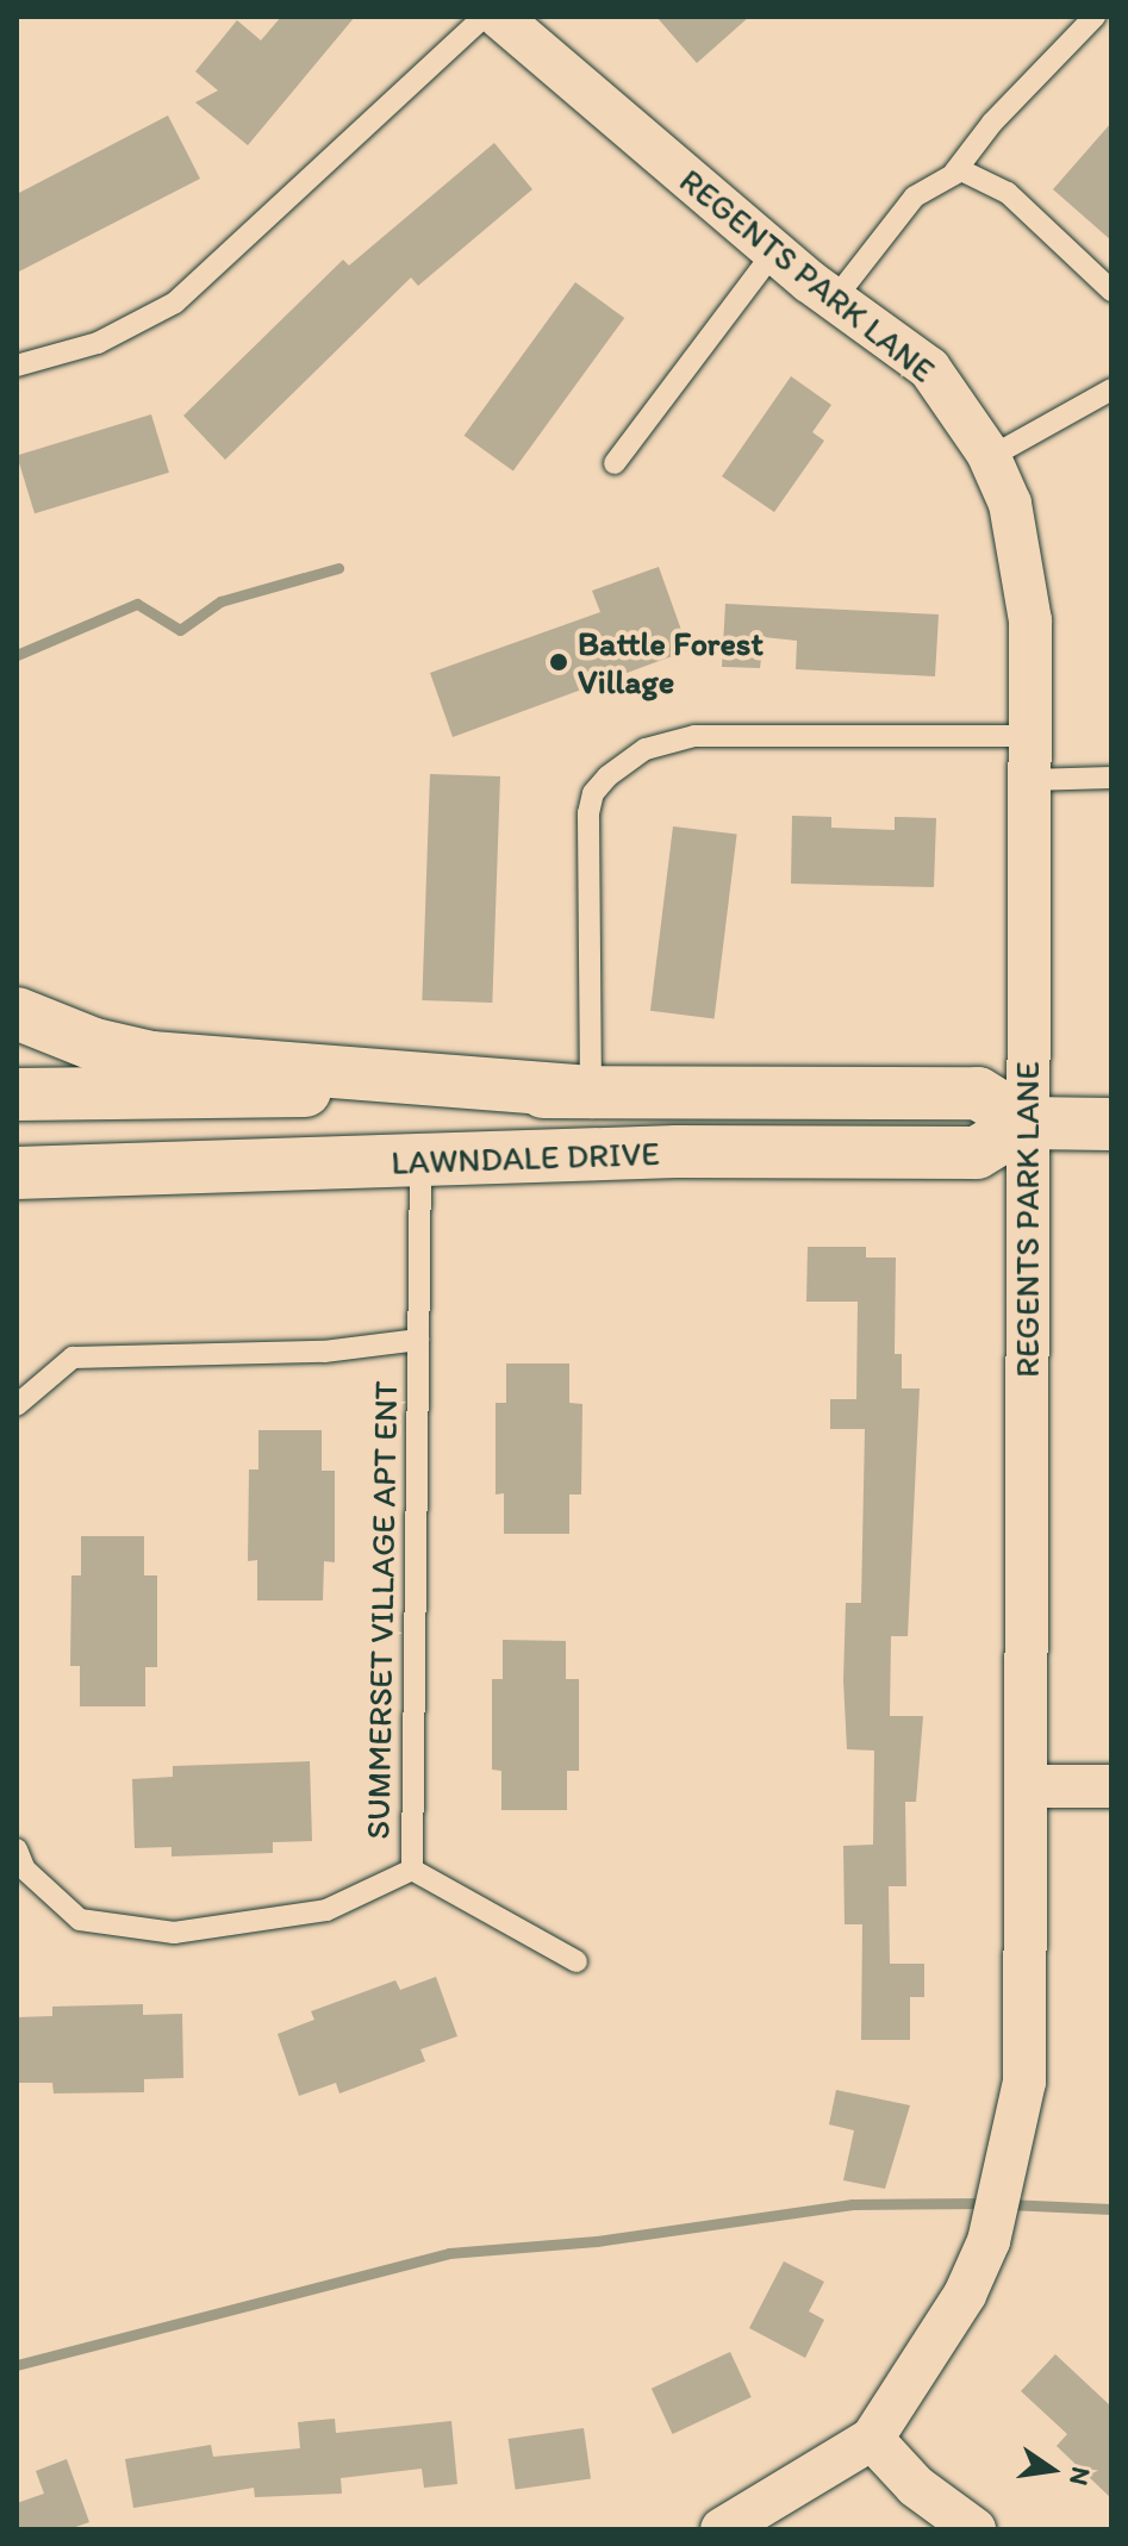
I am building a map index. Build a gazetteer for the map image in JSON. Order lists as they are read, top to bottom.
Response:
{
  "streets": {
    "main road": ["LAWNDALE DRIVE"],
    "street": ["REGENTS PARK LANE"],
    "lane": ["SUMMERSET VILLAGE APT ENT"]
  },
  "crossings": [
    ["REGENTS PARK LANE", "LAWNDALE DRIVE"],
    ["LAWNDALE DRIVE", "SUMMERSET VILLAGE APT ENT"]
  ],
  "places": ["Battle Forest Village"],
  "north": "right"
}
